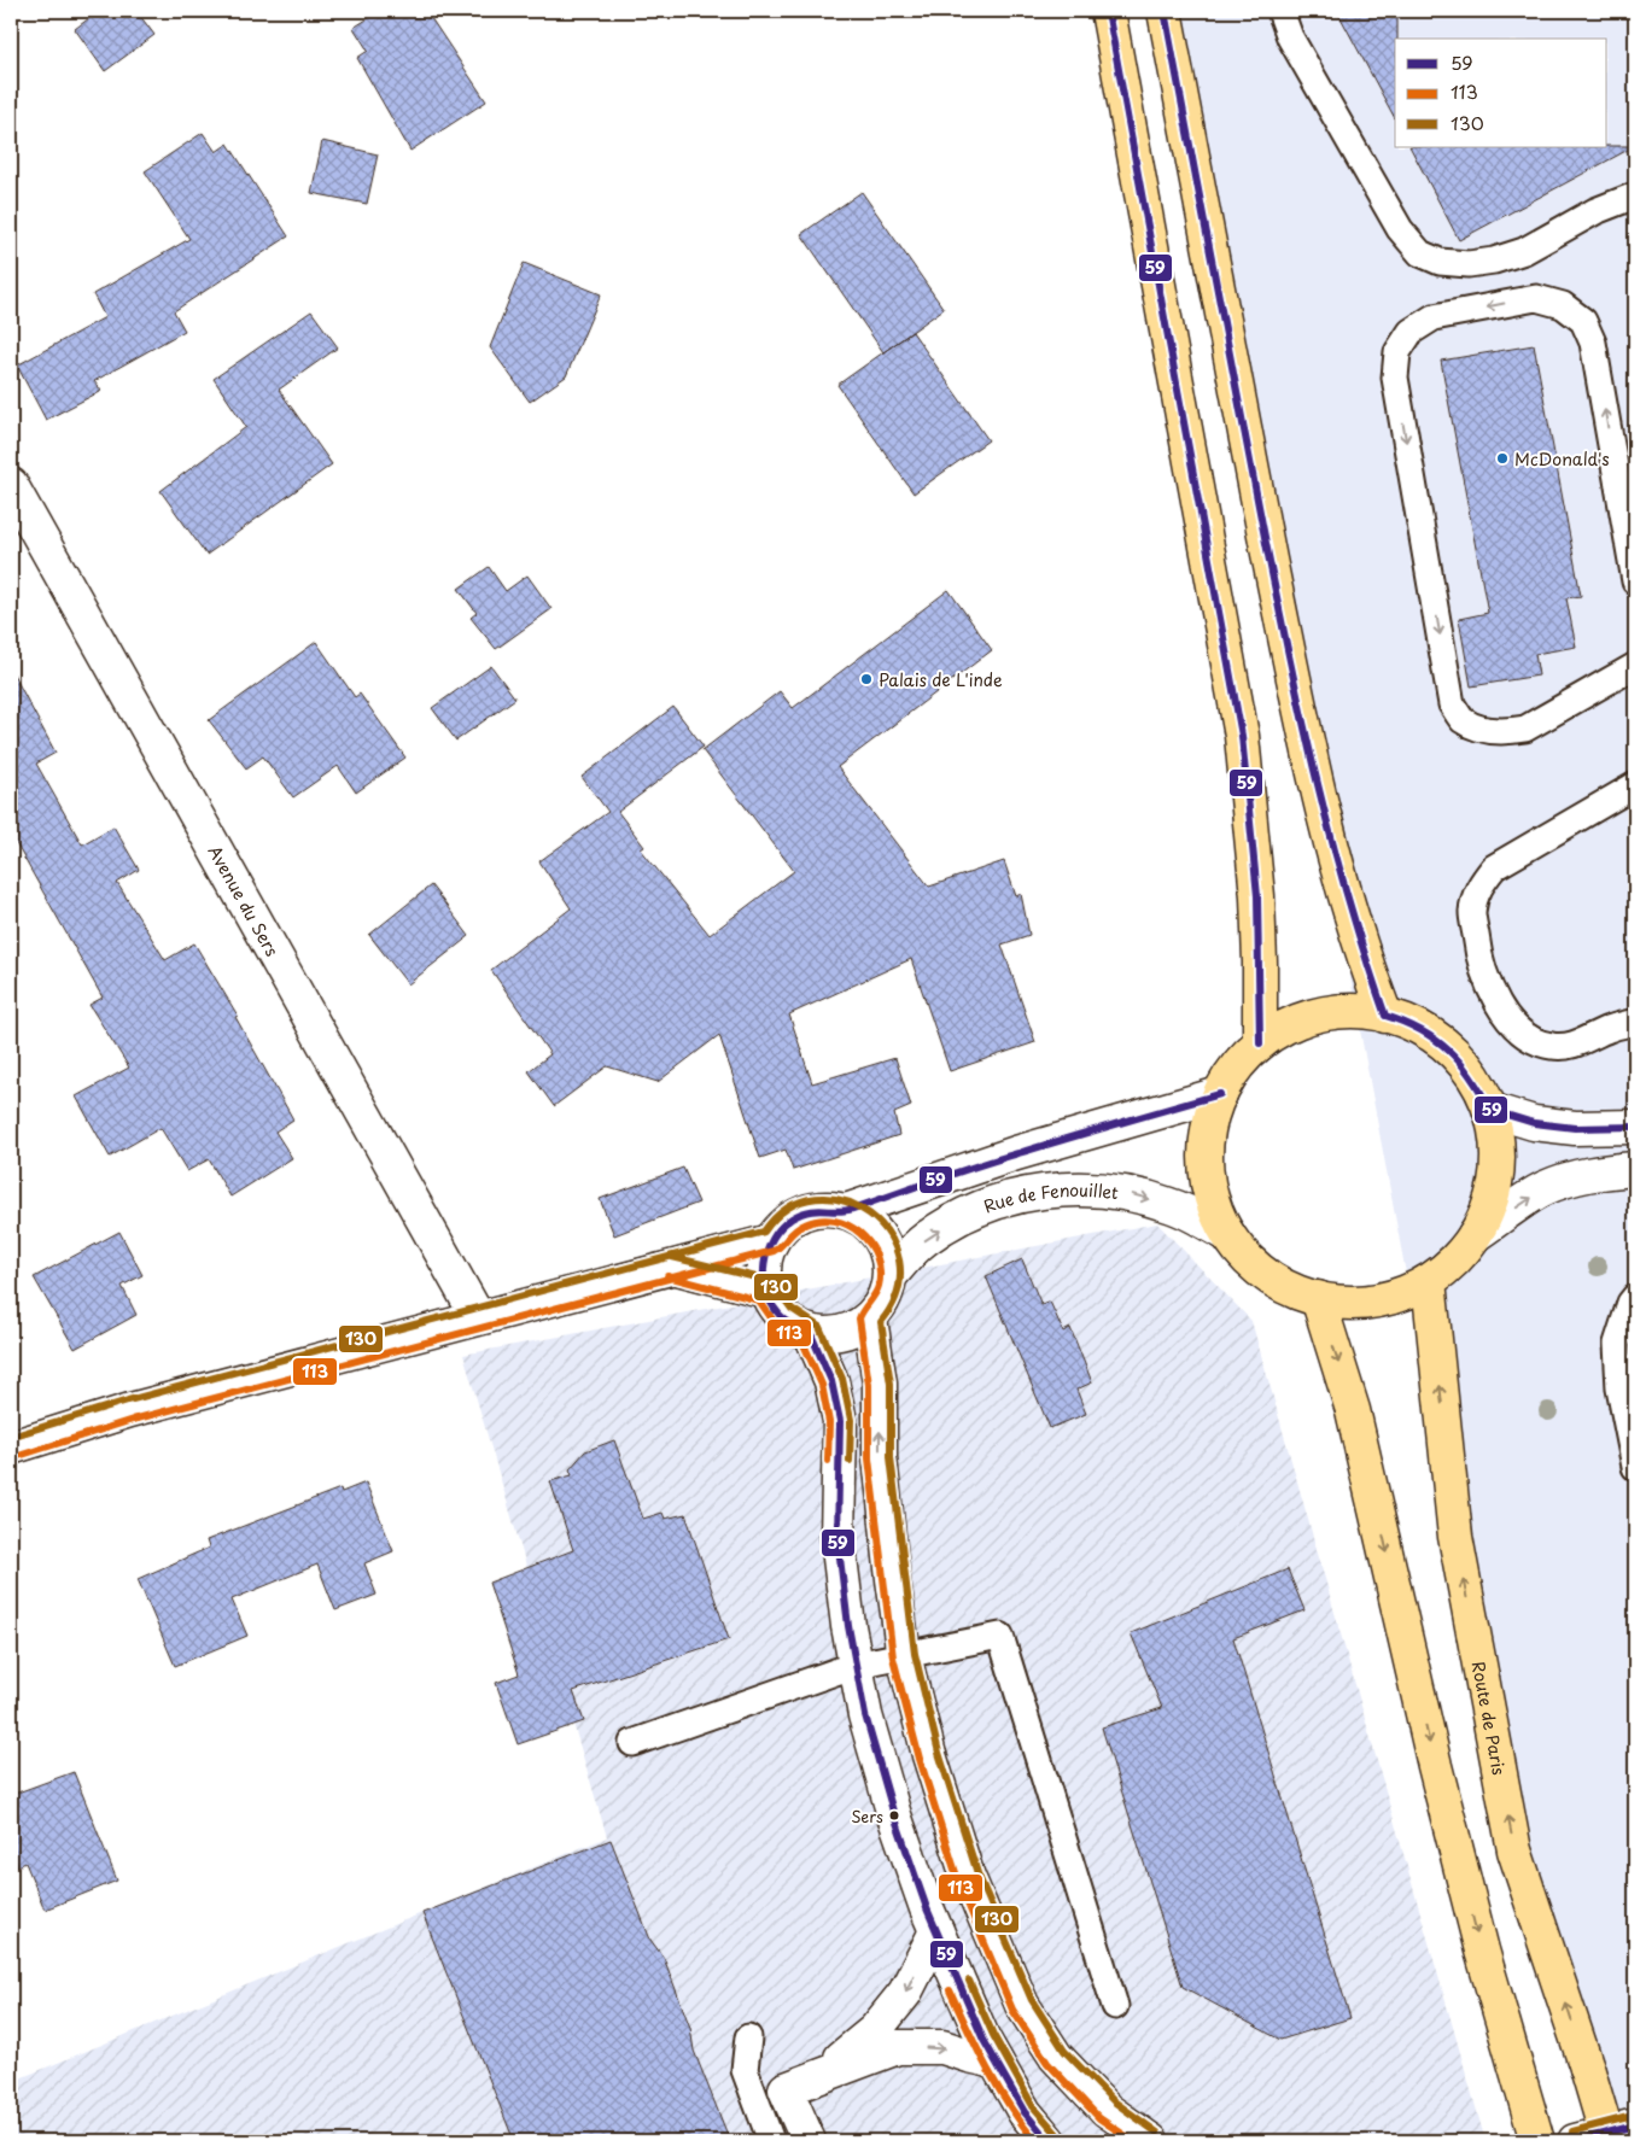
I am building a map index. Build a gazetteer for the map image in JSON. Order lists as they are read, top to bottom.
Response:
{
  "streets": {
    "main road": ["Avenue du Sers", "Rue de Fenouillet", "Route de Paris"]
  },
  "places": ["McDonald's", "Palais de L'inde", "Sers"],
  "lines": ["transit line 59", "transit line 130", "transit line 113"],
  "legend": ["59", "113", "130"]
}
